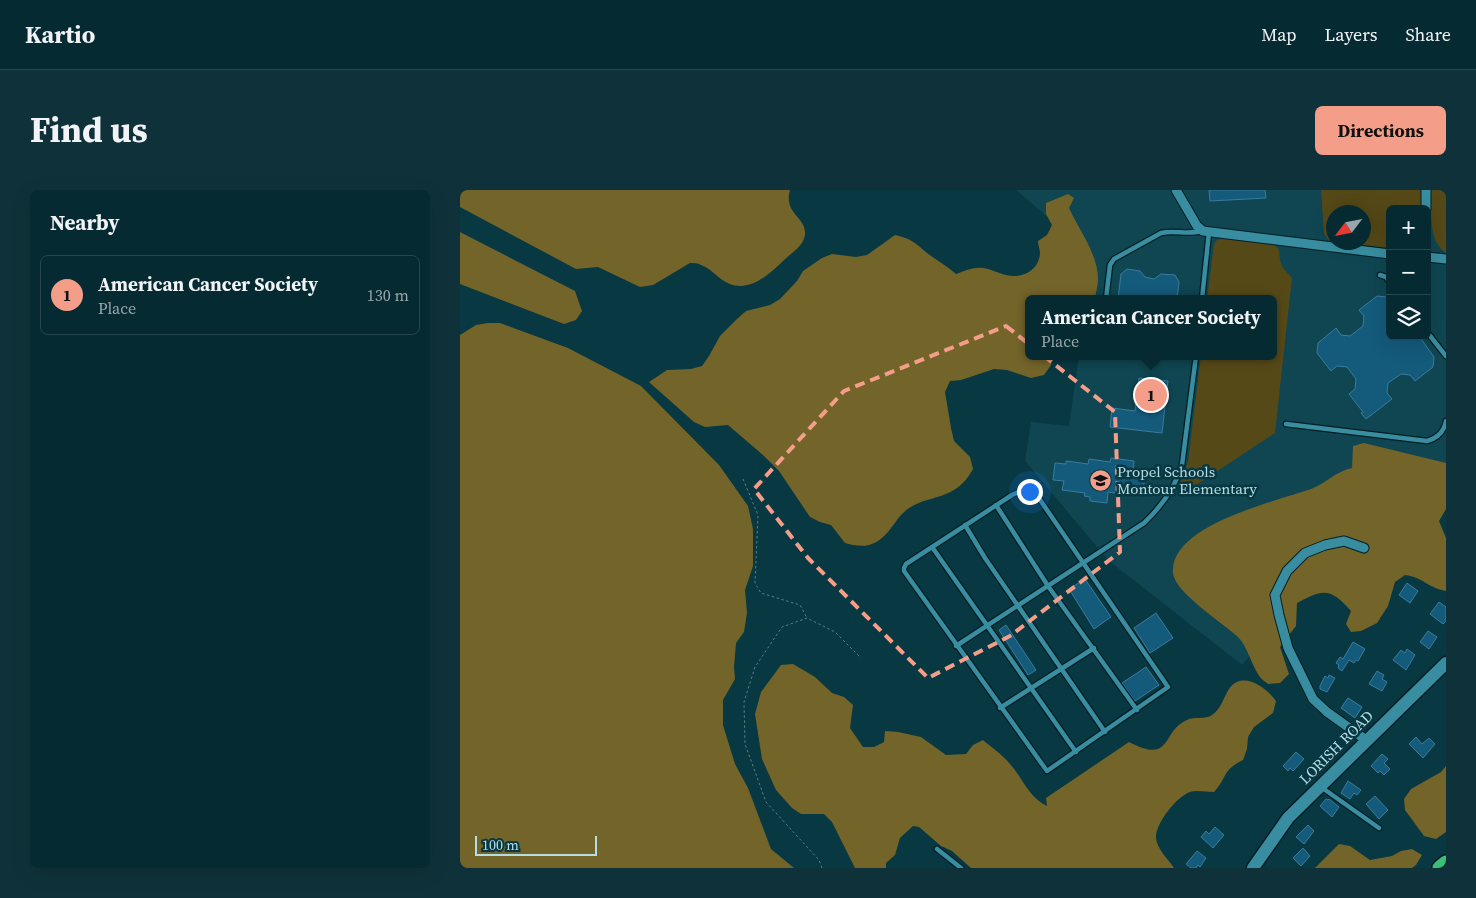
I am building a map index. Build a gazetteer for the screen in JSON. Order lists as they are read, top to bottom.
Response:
{
  "streets": {
    "street": ["LORISH ROAD"]
  },
  "places": {
    "school or university": ["Propel Schools Montour Elementary"]
  },
  "scale_bar": "100 m",
  "north": "bottom left",
  "page": {
    "header": "Kartio",
    "nav": ["Map", "Layers", "Share"],
    "title": "Find us",
    "buttons": "Directions",
    "heading": "Nearby",
    "map_buttons": ["+", "−"],
    "list": [
      {
        "mark": "1",
        "name": "American Cancer Society",
        "note": "Place",
        "value": "130 m"
      }
    ],
    "popup": ["American Cancer Society", "Place"],
    "pins": "1",
    "scale": "100 m"
  }
}
